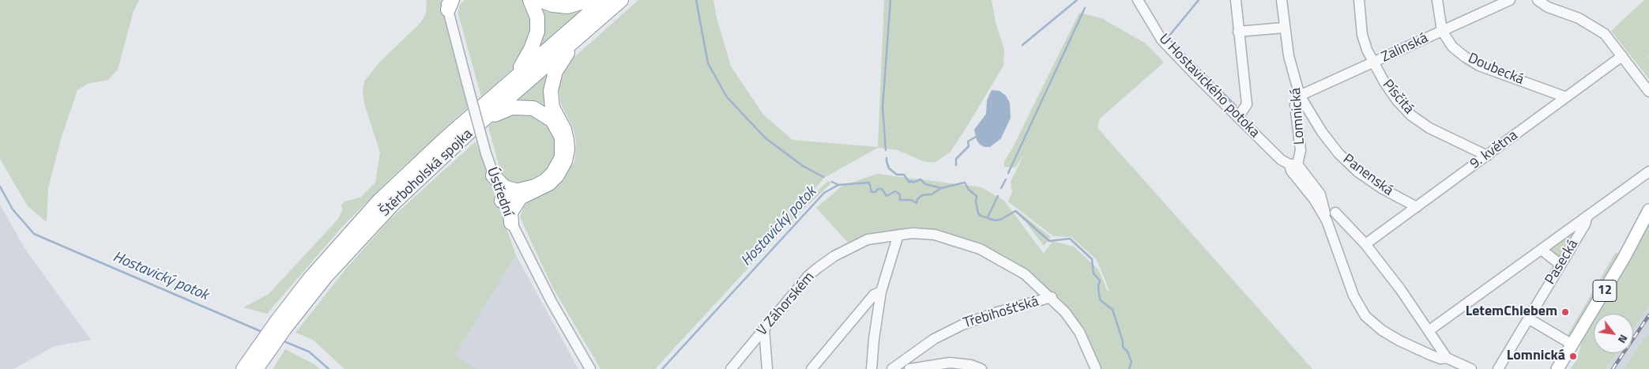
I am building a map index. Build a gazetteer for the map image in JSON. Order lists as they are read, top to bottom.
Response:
{
  "streets": {
    "highway": ["Štěrboholská spojka"],
    "main road": ["12"],
    "street": [
      "Zalinská",
      "Doubecká",
      "U Hostavického potoka",
      "Písčitá",
      "Lomnická",
      "9. května",
      "Panenská",
      "Ústřední",
      "Pasecká",
      "V Záhorském",
      "Třebihošťská"
    ]
  },
  "crossings": [
    ["Zalinská", "Doubecká"],
    ["Zalinská", "Písčitá"],
    ["Zalinská", "Lomnická"],
    ["Zalinská", "Panenská"],
    ["Doubecká", "9. května"],
    ["U Hostavického potoka", "Lomnická"],
    ["Písčitá", "9. května"],
    ["Lomnická", "Panenská"],
    ["9. května", "Panenská"],
    ["V Záhorském", "Třebihošťská"]
  ],
  "water": ["Hostavický potok"],
  "places": ["LetemChlebem", "Lomnická"],
  "north": "bottom right"
}
